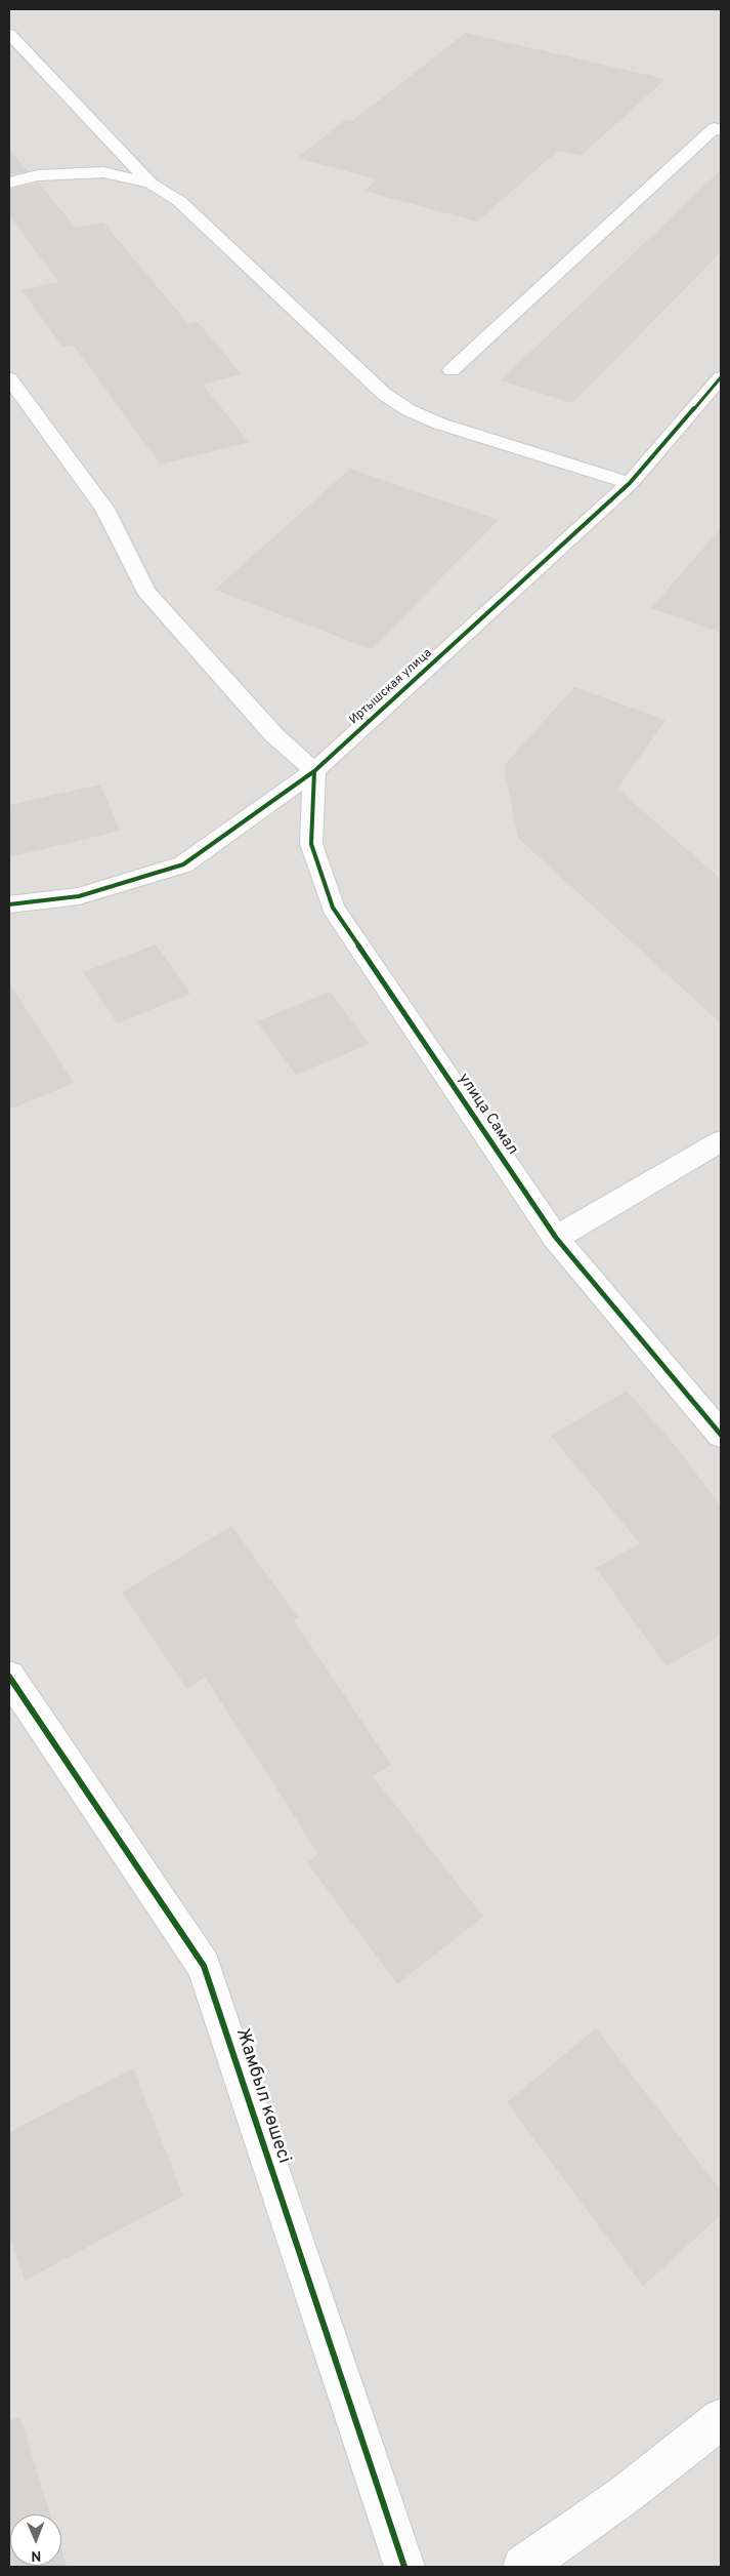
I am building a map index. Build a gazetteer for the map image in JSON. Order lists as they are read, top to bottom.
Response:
{
  "streets": {
    "street": ["Иртышская улица", "улица Самал", "Жамбыл көшесі"]
  },
  "crossings": [
    ["Иртышская улица", "улица Самал"]
  ],
  "north": "bottom"
}
